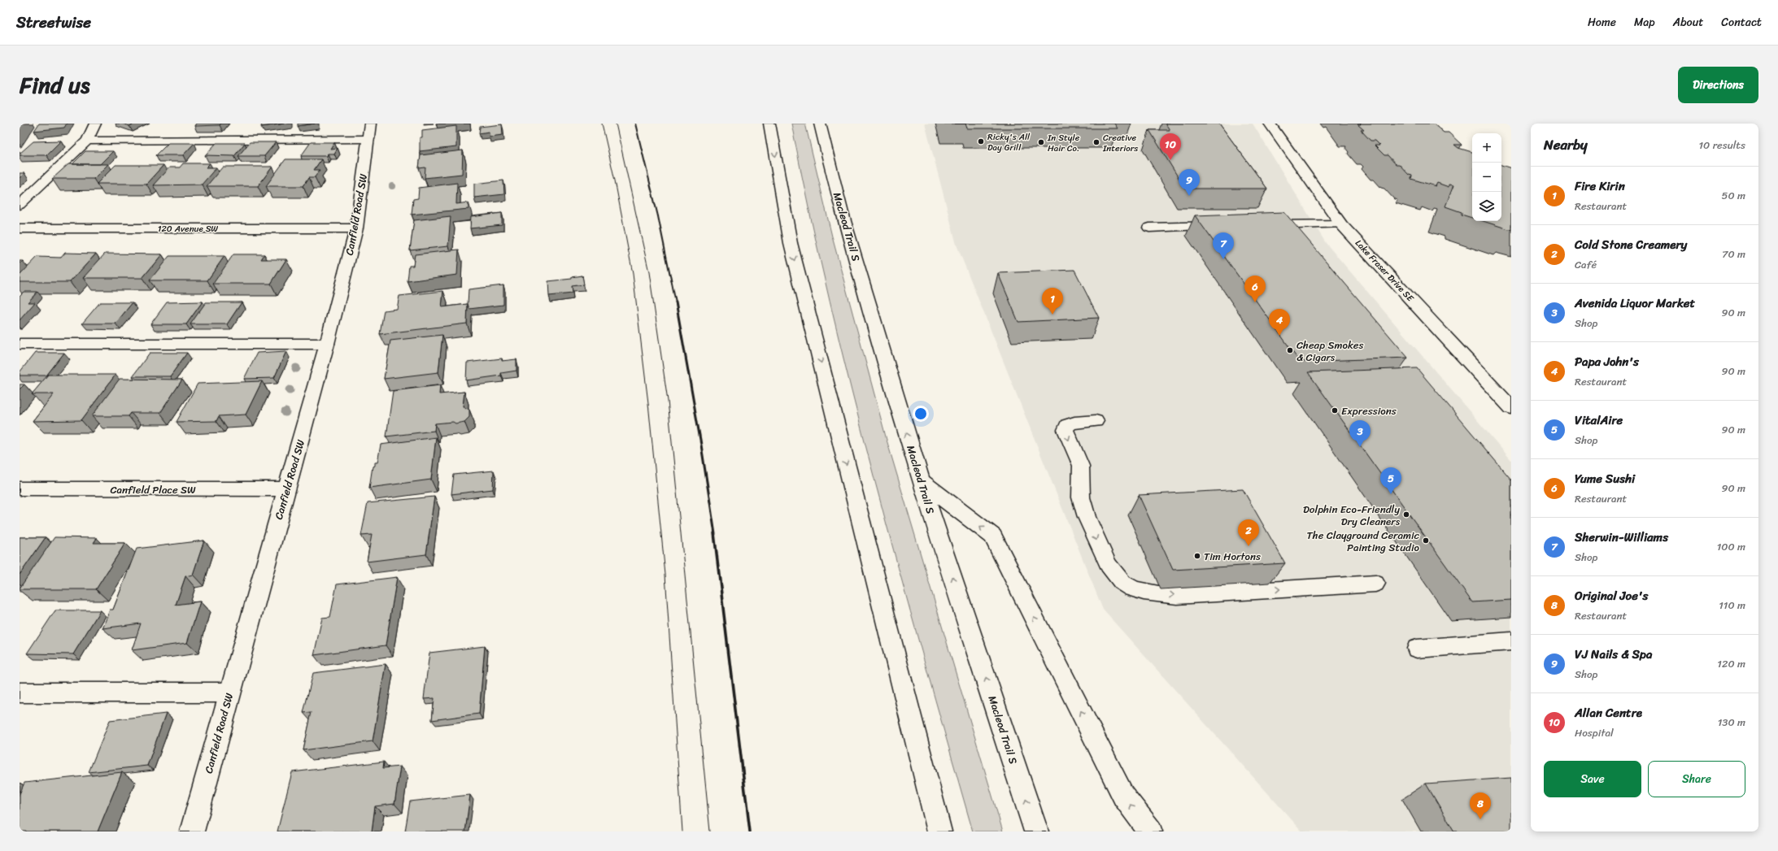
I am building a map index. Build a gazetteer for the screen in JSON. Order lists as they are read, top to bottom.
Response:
{
  "streets": {
    "main road": [
      "Canfield Road SW",
      "Macleod Trail S",
      "120 Avenue SW",
      "Lake Fraser Drive SE",
      "Canfield Place SW"
    ]
  },
  "crossings": [
    ["Canfield Road SW", "120 Avenue SW"],
    ["Canfield Road SW", "Canfield Place SW"]
  ],
  "places": [
    "Ricky's All Day Grill",
    "In Style Hair Co.",
    "Creative Interiors",
    "Cheap Smokes & Cigars",
    "Expressions",
    "Dolphin Eco-Friendly Dry Cleaners",
    "The Clayground Ceramic Painting Studio",
    "Tim Hortons"
  ],
  "page": {
    "header": "Streetwise",
    "nav": [
      "Home",
      "Map",
      "About",
      "Contact"
    ],
    "title": "Find us",
    "buttons": [
      "Directions",
      ["Save", "Share"]
    ],
    "heading": ["Nearby", "10 results"],
    "map_buttons": ["+", "−"],
    "pins": [
      "10",
      "9",
      "7",
      "6",
      "1",
      "4",
      "3",
      "5",
      "2",
      "8"
    ],
    "list": [
      {
        "mark": "1",
        "name": "Fire Kirin",
        "note": "Restaurant",
        "value": "50 m"
      },
      {
        "mark": "2",
        "name": "Cold Stone Creamery",
        "note": "Café",
        "value": "70 m"
      },
      {
        "mark": "3",
        "name": "Avenida Liquor Market",
        "note": "Shop",
        "value": "90 m"
      },
      {
        "mark": "4",
        "name": "Papa John's",
        "note": "Restaurant",
        "value": "90 m"
      },
      {
        "mark": "5",
        "name": "VitalAire",
        "note": "Shop",
        "value": "90 m"
      },
      {
        "mark": "6",
        "name": "Yume Sushi",
        "note": "Restaurant",
        "value": "90 m"
      },
      {
        "mark": "7",
        "name": "Sherwin-Williams",
        "note": "Shop",
        "value": "100 m"
      },
      {
        "mark": "8",
        "name": "Original Joe's",
        "note": "Restaurant",
        "value": "110 m"
      },
      {
        "mark": "9",
        "name": "VJ Nails & Spa",
        "note": "Shop",
        "value": "120 m"
      },
      {
        "mark": "10",
        "name": "Allan Centre",
        "note": "Hospital",
        "value": "130 m"
      }
    ]
  }
}
